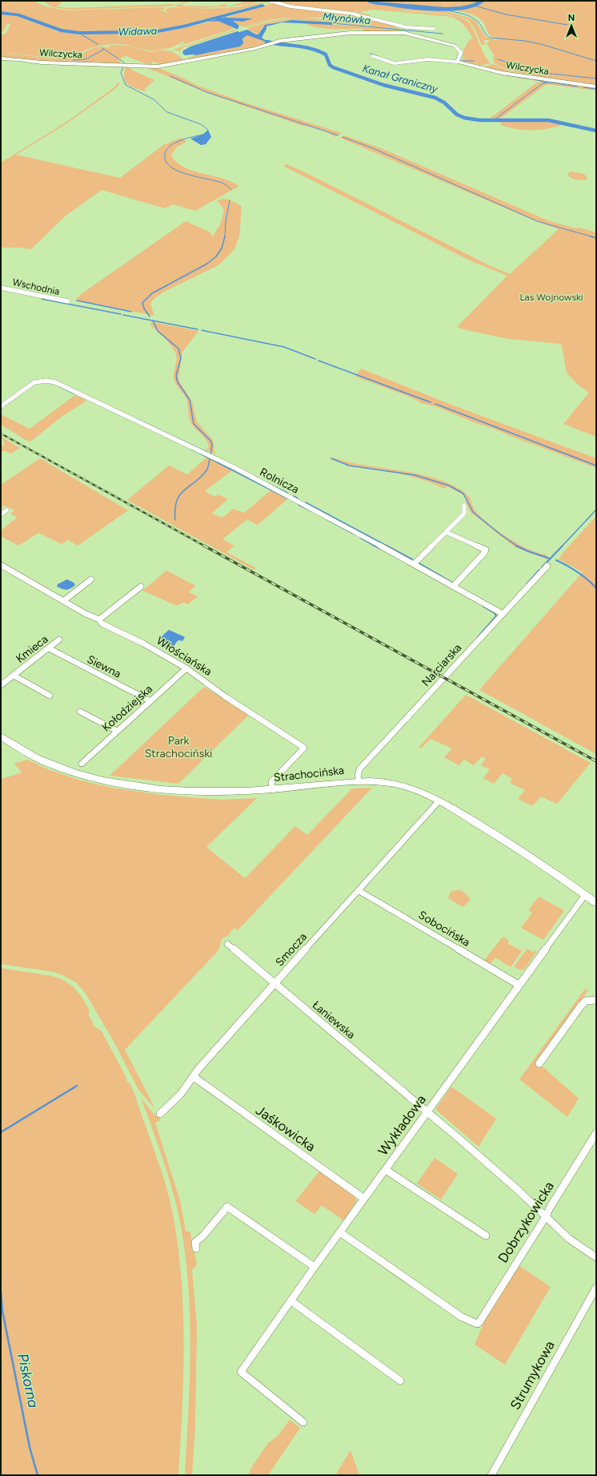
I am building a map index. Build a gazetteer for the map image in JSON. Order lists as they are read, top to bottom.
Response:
{
  "streets": {
    "street": [
      "Wilczycka",
      "Wschodnia",
      "Rolnicza",
      "Kmieca",
      "Włościańska",
      "Narciarska",
      "Siewna",
      "Kołodziejska",
      "Strachocińska",
      "Sobocińska",
      "Smocza",
      "Łaniewska",
      "Wykładowa",
      "Jaśkowicka",
      "Dobrzykowicka",
      "Strumykowa"
    ]
  },
  "crossings": [
    ["Rolnicza", "Narciarska"],
    ["Kmieca", "Siewna"],
    ["Włościańska", "Kołodziejska"],
    ["Włościańska", "Strachocińska"],
    ["Narciarska", "Strachocińska"],
    ["Siewna", "Kołodziejska"],
    ["Strachocińska", "Smocza"],
    ["Strachocińska", "Wykładowa"],
    ["Sobocińska", "Smocza"],
    ["Sobocińska", "Wykładowa"],
    ["Smocza", "Łaniewska"],
    ["Smocza", "Jaśkowicka"],
    ["Łaniewska", "Wykładowa"],
    ["Łaniewska", "Dobrzykowicka"],
    ["Wykładowa", "Jaśkowicka"],
    ["Wykładowa", "Dobrzykowicka"]
  ],
  "water": [
    "Młynówka",
    "Widawa",
    "Kanał Graniczny",
    "Piskorna"
  ],
  "parks": ["Las Wojnowski", "Park Strachociński"],
  "north": "top"
}
